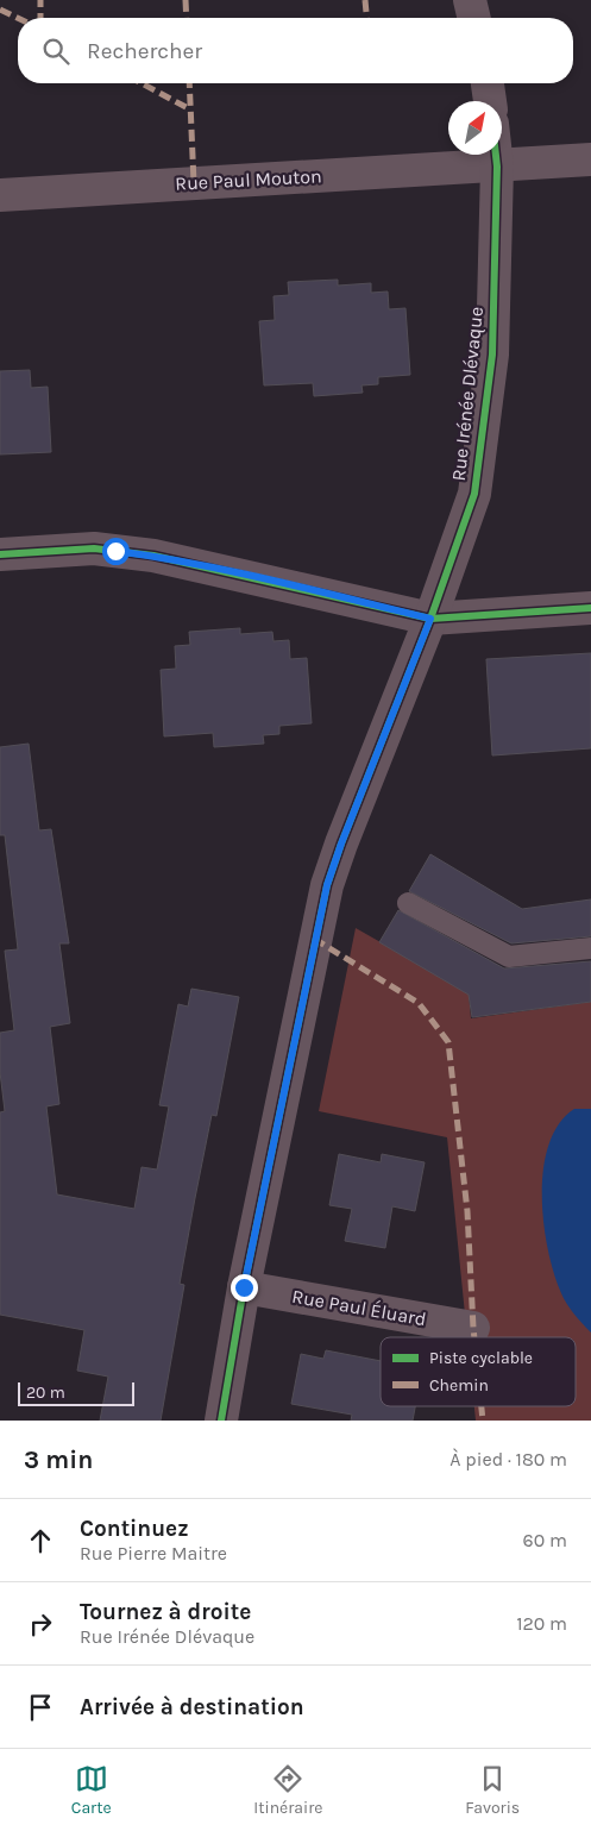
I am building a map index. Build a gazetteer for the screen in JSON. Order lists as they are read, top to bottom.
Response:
{
  "streets": {
    "street": ["Rue Paul Mouton", "Rue Irénée Dlévaque", "Rue Paul Éluard"]
  },
  "crossings": [
    ["Rue Paul Mouton", "Rue Irénée Dlévaque"],
    ["Rue Irénée Dlévaque", "Rue Paul Éluard"]
  ],
  "legend": ["Piste cyclable", "Chemin"],
  "scale_bar": "20 m",
  "north": "top right",
  "page": {
    "search": "Rechercher",
    "scale": "20 m",
    "heading": ["3 min", "À pied · 180 m"],
    "list": [
      ["Continuez", "Rue Pierre Maitre", "60 m"],
      ["Tournez à droite", "Rue Irénée Dlévaque", "120 m"],
      "Arrivée à destination"
    ],
    "nav": ["Carte", "Itinéraire", "Favoris"]
  }
}
